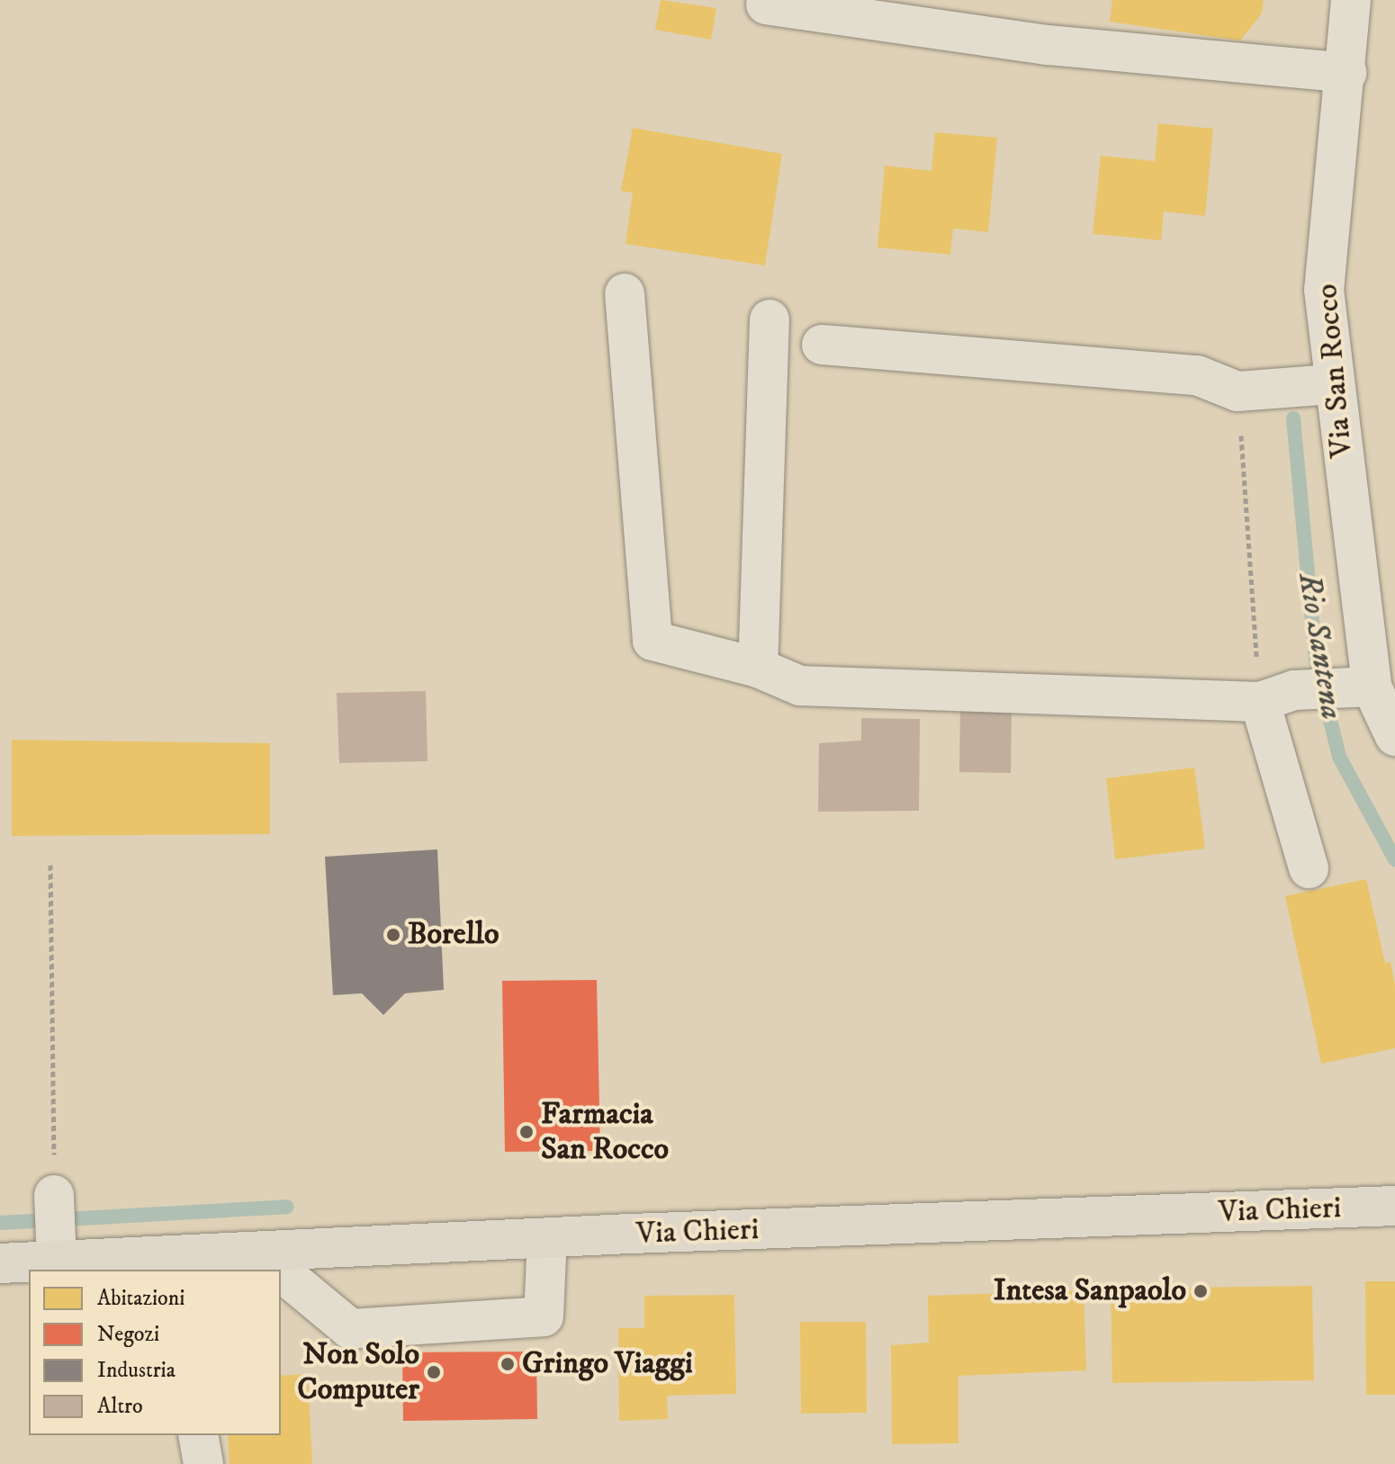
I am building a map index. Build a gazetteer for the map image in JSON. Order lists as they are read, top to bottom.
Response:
{
  "streets": {
    "main road": ["Via Chieri"],
    "street": ["Via San Rocco"]
  },
  "water": ["Rio Santena"],
  "places": [
    "Borello",
    "Farmacia San Rocco",
    "Intesa Sanpaolo",
    "Gringo Viaggi",
    "Non Solo Computer"
  ],
  "legend": [
    "Abitazioni",
    "Negozi",
    "Industria",
    "Altro"
  ]
}
